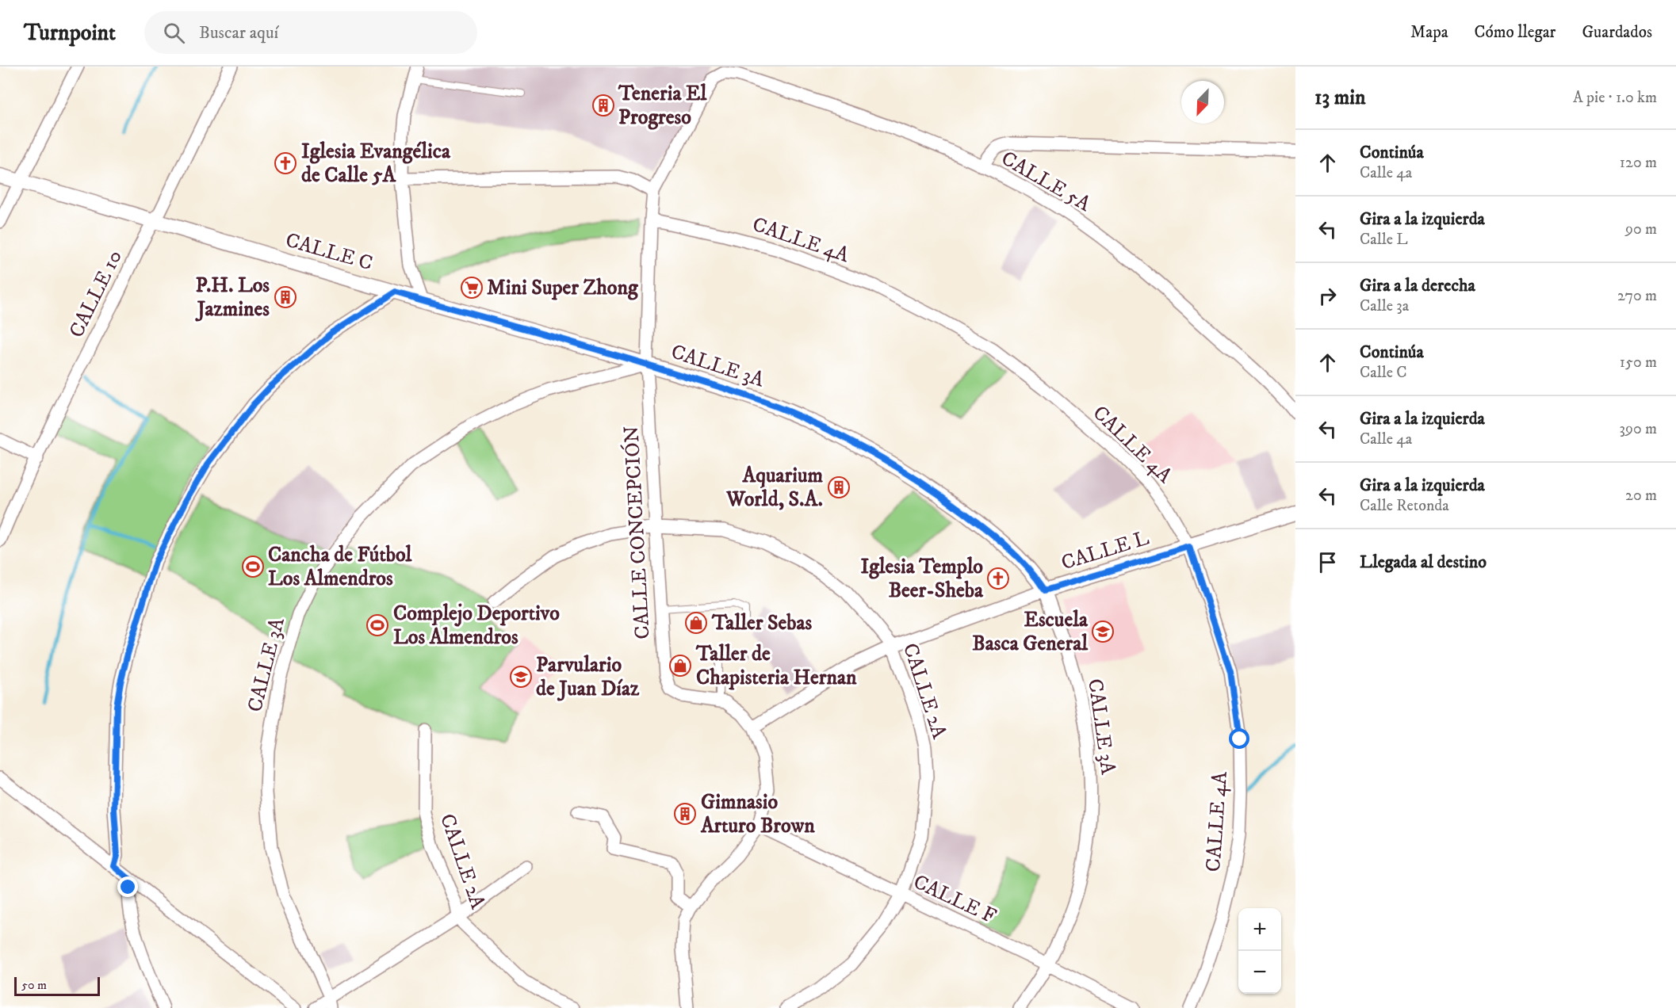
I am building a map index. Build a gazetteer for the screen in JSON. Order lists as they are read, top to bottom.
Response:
{
  "streets": {
    "street": [
      "CALLE 5A",
      "CALLE 4A",
      "CALLE C",
      "CALLE 10",
      "CALLE 3A",
      "CALLE CONCEPCIÓN",
      "CALLE L",
      "CALLE 2A",
      "CALLE F"
    ]
  },
  "crossings": [
    ["CALLE 5A", "CALLE CONCEPCIÓN"],
    ["CALLE 4A", "CALLE CONCEPCIÓN"],
    ["CALLE 4A", "CALLE L"],
    ["CALLE C", "CALLE 10"],
    ["CALLE C", "CALLE 3A"],
    ["CALLE C", "CALLE CONCEPCIÓN"],
    ["CALLE 3A", "CALLE CONCEPCIÓN"],
    ["CALLE 3A", "CALLE L"],
    ["CALLE 3A", "CALLE F"],
    ["CALLE CONCEPCIÓN", "CALLE L"],
    ["CALLE CONCEPCIÓN", "CALLE 2A"],
    ["CALLE CONCEPCIÓN", "CALLE F"],
    ["CALLE L", "CALLE 2A"],
    ["CALLE 2A", "CALLE F"]
  ],
  "places": {
    "building": [
      "Teneria El Progreso",
      "P.H. Los Jazmines",
      "Aquarium World, S.A.",
      "Gimnasio Arturo Brown"
    ],
    "church": ["Iglesia Evangélica de Calle 5A", "Iglesia Templo Beer-Sheba"],
    "supermarket": ["Mini Super Zhong"],
    "sports": ["Cancha de Fútbol Los Almendros", "Complejo Deportivo Los Almendros"],
    "shop": ["Taller Sebas", "Taller de Chapisteria Hernan"],
    "school or university": ["Escuela Basca General", "Parvulario de Juan Díaz"]
  },
  "scale_bar": "50 m",
  "north": "bottom left",
  "page": {
    "header": "Turnpoint",
    "search": "Buscar aquí",
    "nav": ["Mapa", "Cómo llegar", "Guardados"],
    "heading": ["13 min", "A pie · 1.0 km"],
    "list": [
      ["Continúa", "Calle 4a", "120 m"],
      ["Gira a la izquierda", "Calle L", "90 m"],
      ["Gira a la derecha", "Calle 3a", "270 m"],
      ["Continúa", "Calle C", "150 m"],
      ["Gira a la izquierda", "Calle 4a", "390 m"],
      ["Gira a la izquierda", "Calle Retonda", "20 m"],
      "Llegada al destino"
    ],
    "map_buttons": ["+", "−"],
    "scale": "50 m"
  }
}
